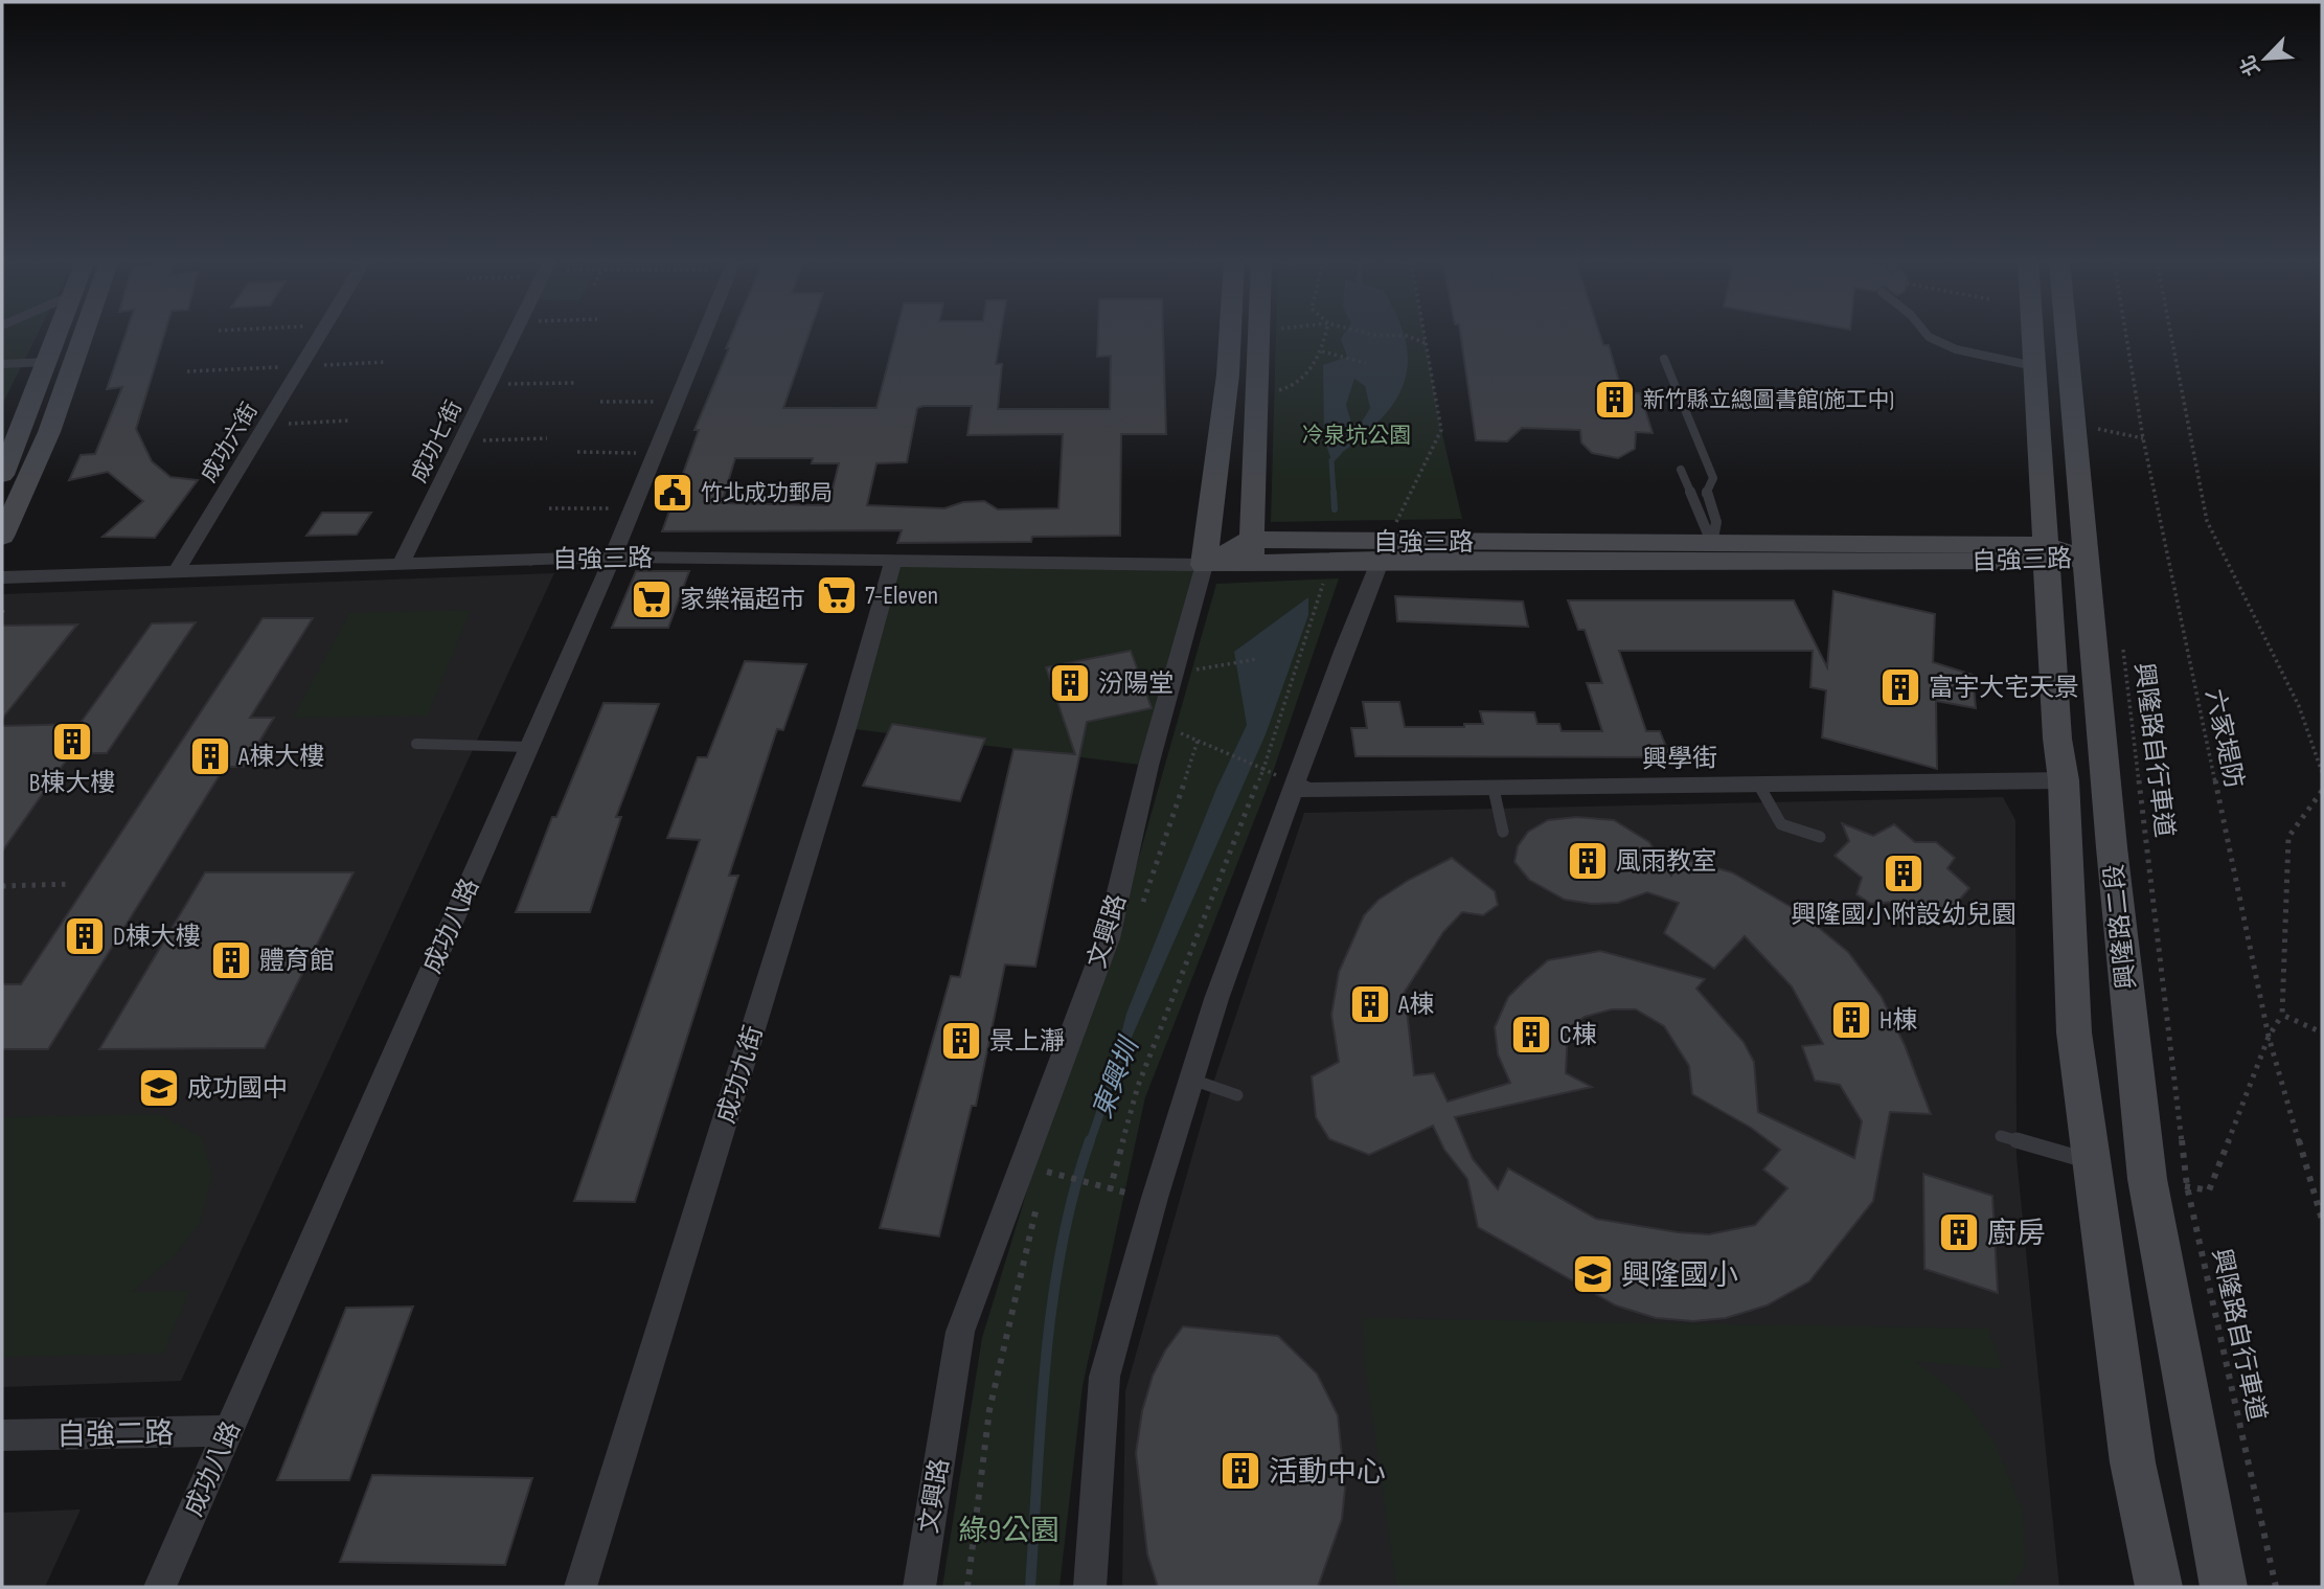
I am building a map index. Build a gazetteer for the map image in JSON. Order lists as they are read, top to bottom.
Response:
{
  "streets": {
    "street": [
      "成功七街",
      "成功六街",
      "自強三路",
      "興學街",
      "成功八路",
      "興隆路二段",
      "文興路",
      "成功九街",
      "自強二路"
    ],
    "path": ["六家堤防", "興隆路自行車道"]
  },
  "crossings": [
    ["成功七街", "自強三路"],
    ["成功六街", "自強三路"],
    ["自強三路", "成功八路"],
    ["自強三路", "興隆路二段"],
    ["自強三路", "文興路"],
    ["自強三路", "成功九街"],
    ["興學街", "興隆路二段"],
    ["成功八路", "自強二路"]
  ],
  "water": ["東興圳"],
  "parks": ["冷泉坑公園", "綠9公園"],
  "places": {
    "building": [
      "新竹縣立總圖書館(施工中)",
      "汾陽堂",
      "富宇大宅天景",
      "B棟大樓",
      "A棟大樓",
      "風雨教室",
      "興隆國小附設幼兒園",
      "D棟大樓",
      "體育館",
      "A棟",
      "H棟",
      "C棟",
      "景上瀞",
      "廚房",
      "活動中心"
    ],
    "public building": ["竹北成功郵局"],
    "supermarket": ["7-Eleven", "家樂福超市"],
    "school or university": ["成功國中", "興隆國小"]
  },
  "north": "bottom left"
}
